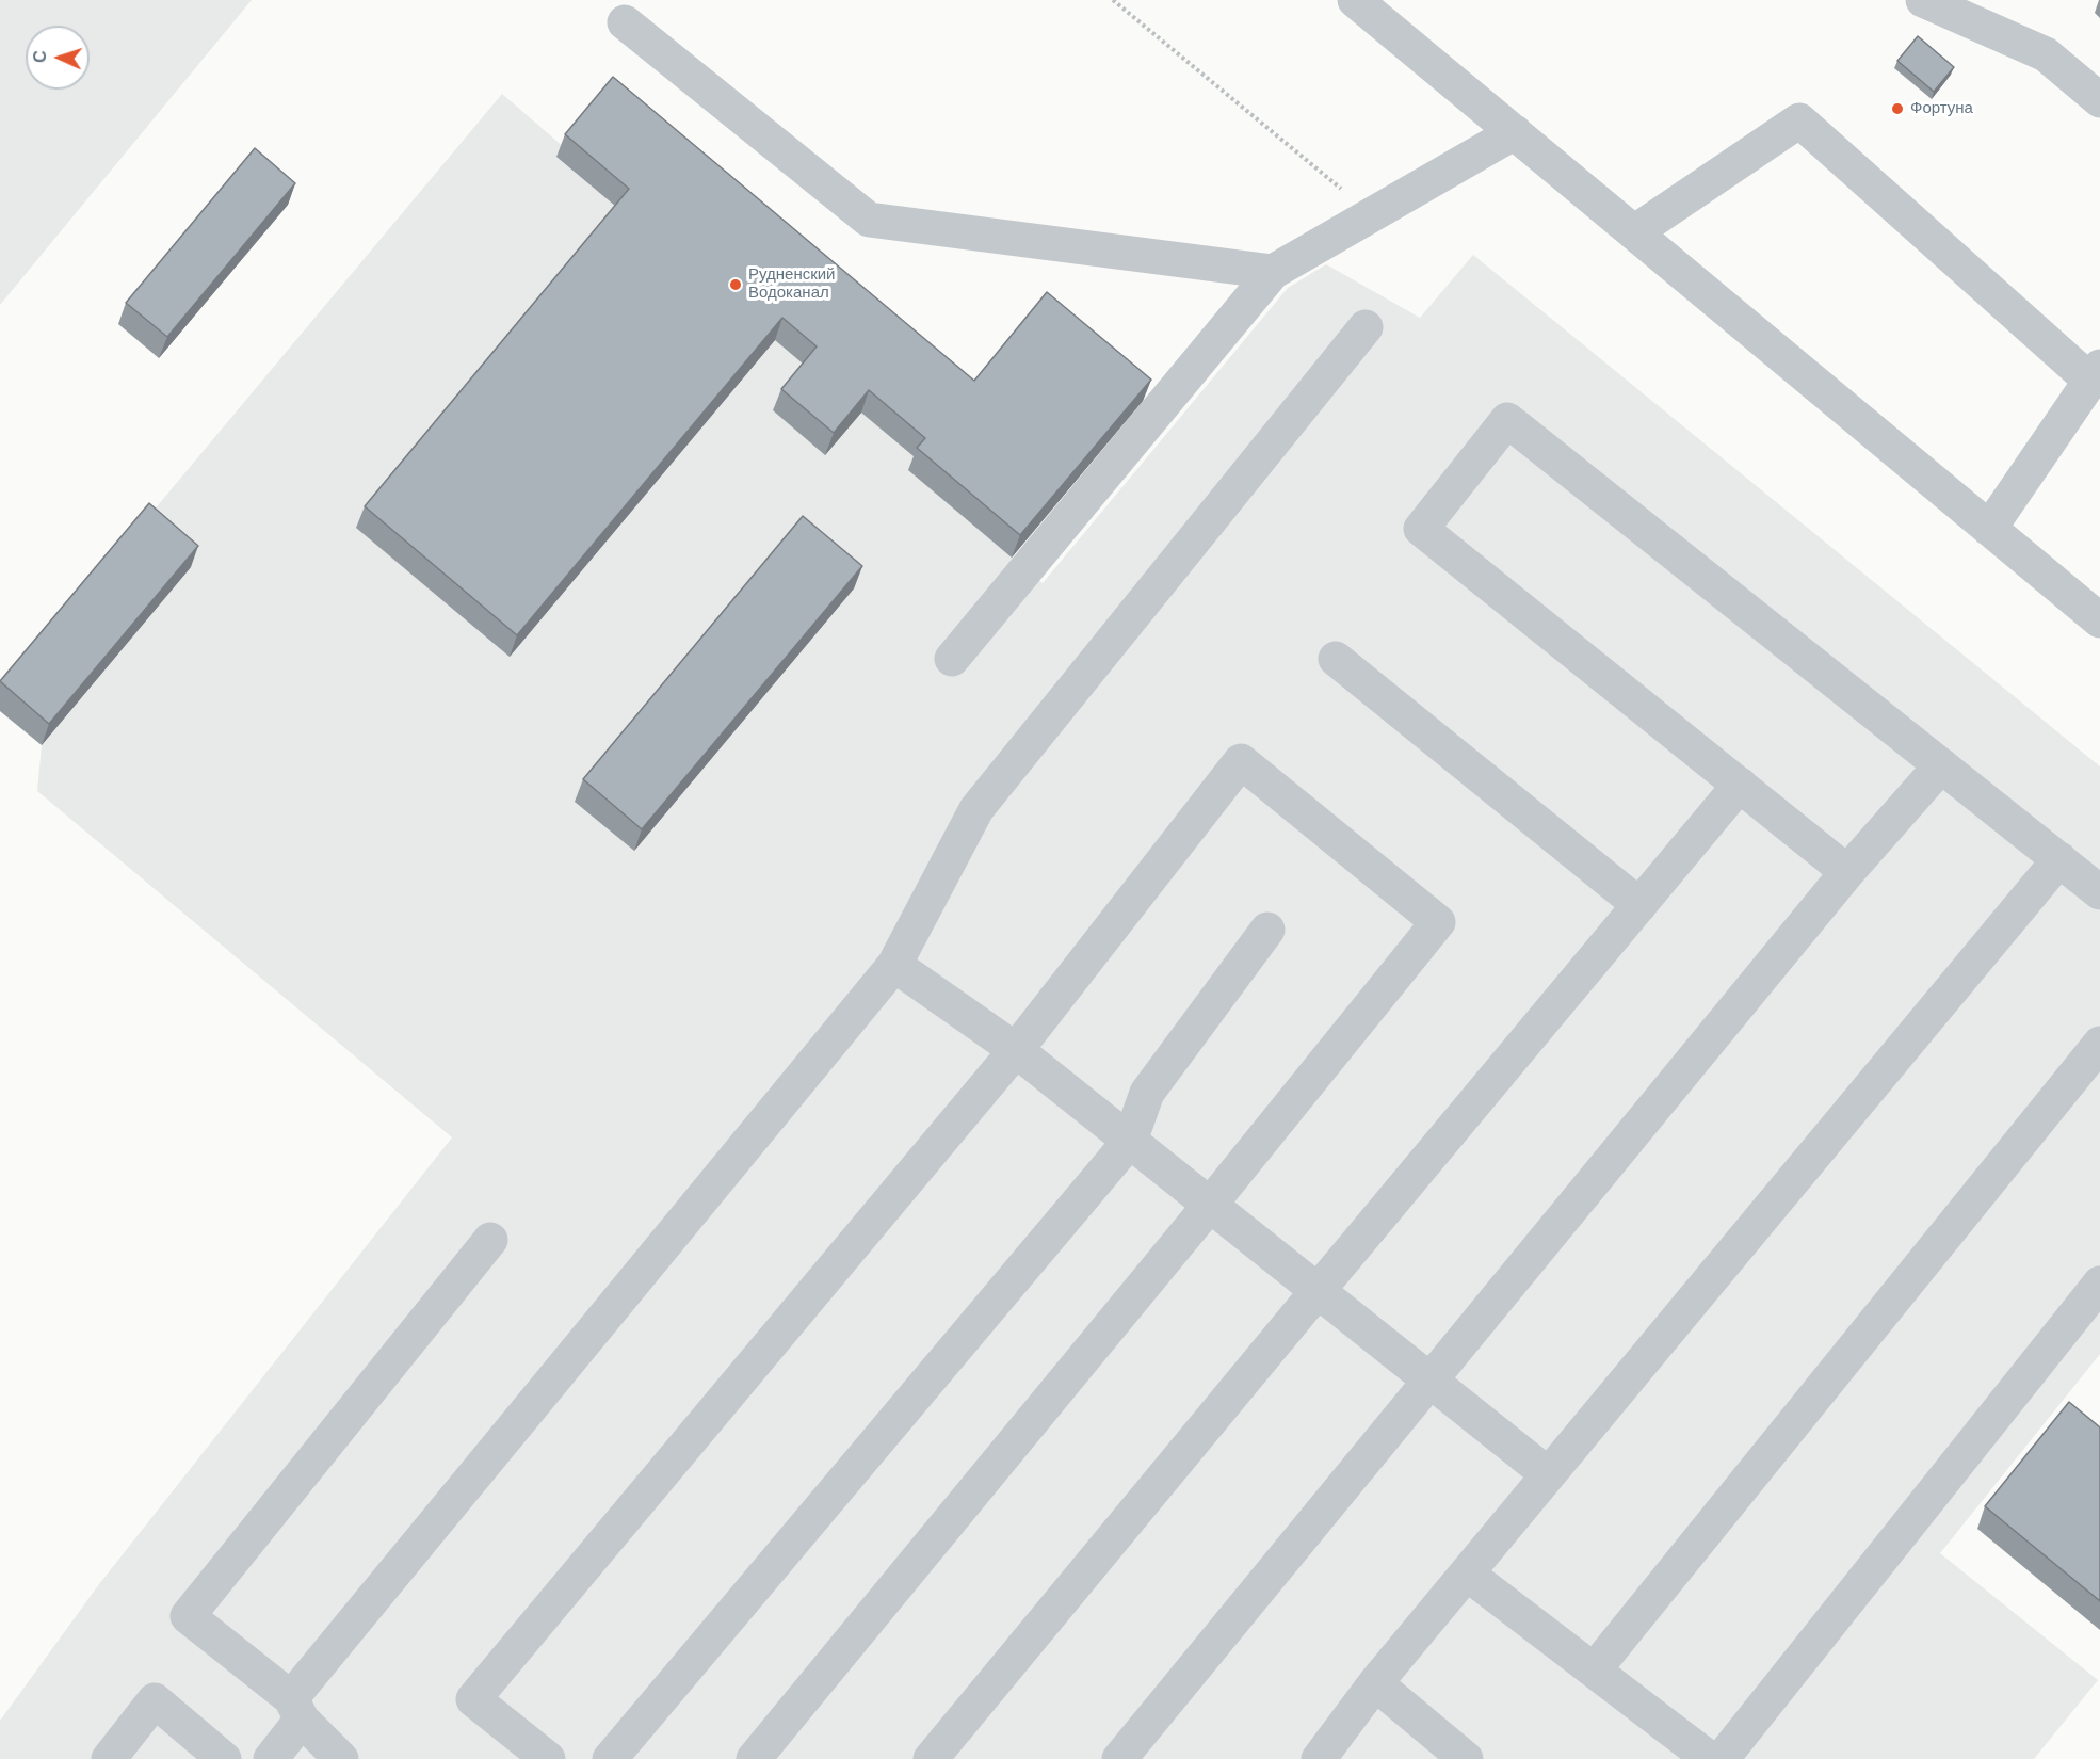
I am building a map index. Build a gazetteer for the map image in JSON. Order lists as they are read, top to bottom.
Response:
{
  "places": ["Фортуна", "Рудненский Водоканал"],
  "north": "left"
}
